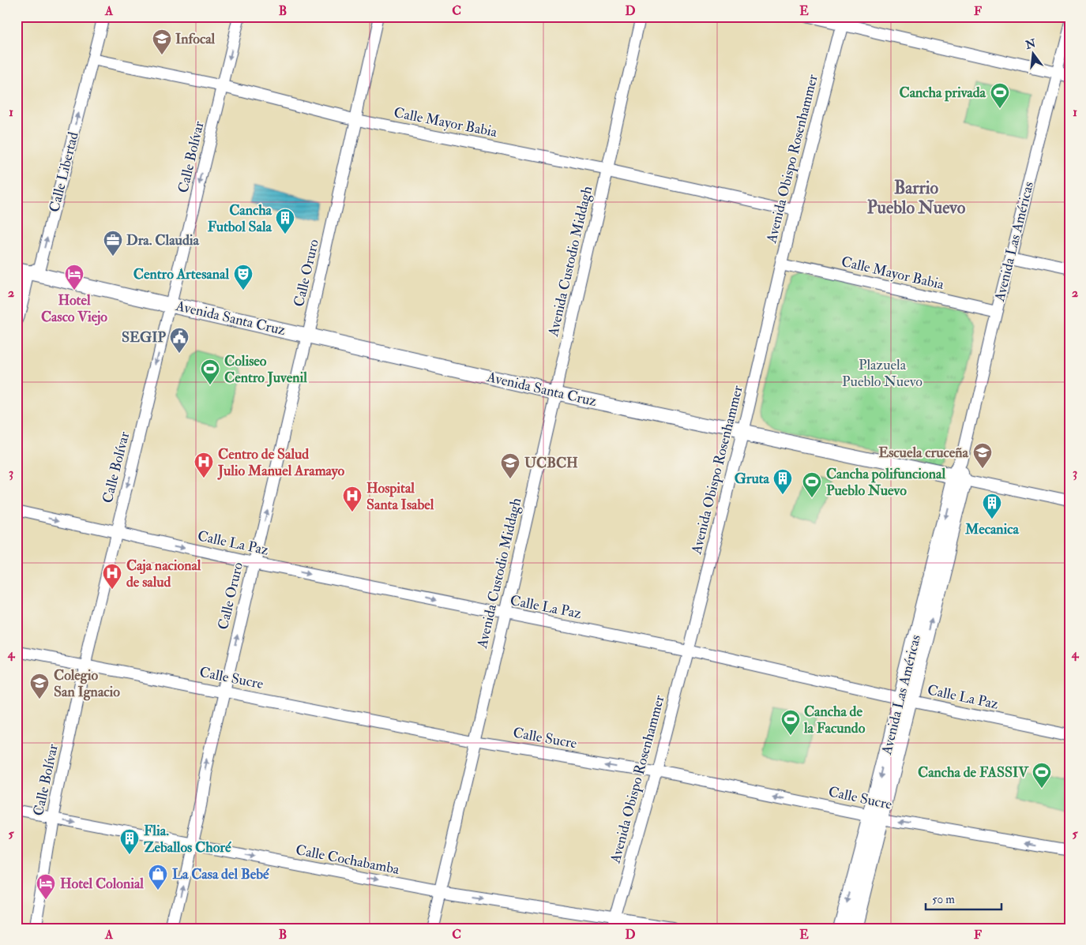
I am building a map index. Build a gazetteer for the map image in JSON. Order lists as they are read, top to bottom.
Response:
{
  "streets": {
    "main road": ["Avenida Las Américas", "Avenida Santa Cruz"],
    "street": [
      "Calle Mayor Babia",
      "Calle Bolívar",
      "Avenida Obispo Rosenhammer",
      "Calle Libertad",
      "Avenida Custodio Middagh",
      "Calle Oruro",
      "Calle La Paz",
      "Calle Sucre",
      "Calle Cochabamba"
    ]
  },
  "crossings": [
    ["Calle Mayor Babia", "Calle Bolívar"],
    ["Calle Mayor Babia", "Avenida Obispo Rosenhammer"],
    ["Calle Mayor Babia", "Calle Libertad"],
    ["Calle Mayor Babia", "Avenida Las Américas"],
    ["Calle Mayor Babia", "Avenida Custodio Middagh"],
    ["Calle Mayor Babia", "Calle Oruro"],
    ["Calle Bolívar", "Avenida Santa Cruz"],
    ["Calle Bolívar", "Calle La Paz"],
    ["Calle Bolívar", "Calle Sucre"],
    ["Calle Bolívar", "Calle Cochabamba"],
    ["Avenida Obispo Rosenhammer", "Avenida Santa Cruz"],
    ["Avenida Obispo Rosenhammer", "Calle La Paz"],
    ["Avenida Obispo Rosenhammer", "Calle Sucre"],
    ["Avenida Obispo Rosenhammer", "Calle Cochabamba"],
    ["Calle Libertad", "Avenida Santa Cruz"],
    ["Avenida Las Américas", "Avenida Santa Cruz"],
    ["Avenida Las Américas", "Calle La Paz"],
    ["Avenida Las Américas", "Calle Sucre"],
    ["Avenida Custodio Middagh", "Avenida Santa Cruz"],
    ["Avenida Custodio Middagh", "Calle La Paz"],
    ["Avenida Custodio Middagh", "Calle Sucre"],
    ["Avenida Custodio Middagh", "Calle Cochabamba"],
    ["Calle Oruro", "Avenida Santa Cruz"],
    ["Calle Oruro", "Calle La Paz"],
    ["Calle Oruro", "Calle Sucre"],
    ["Calle Oruro", "Calle Cochabamba"]
  ],
  "one_way": [
    "Calle Bolívar",
    "Calle Libertad",
    "Calle Oruro",
    "Calle La Paz",
    "Calle Sucre",
    "Calle Cochabamba"
  ],
  "districts": ["Barrio Pueblo Nuevo"],
  "parks": ["Plazuela Pueblo Nuevo"],
  "places": {
    "school or university": [
      "Infocal",
      "Escuela cruceña",
      "UCBCH",
      "Colegio San Ignacio"
    ],
    "sports": [
      "Cancha privada",
      "Coliseo Centro Juvenil",
      "Cancha polifuncional Pueblo Nuevo",
      "Cancha de la Facundo",
      "Cancha de FASSIV"
    ],
    "building": [
      "Cancha Futbol Sala",
      "Gruta",
      "Mecanica",
      "Flia. Zeballos Choré"
    ],
    "office": ["Dra. Claudia"],
    "hotel": ["Hotel Casco Viejo", "Hotel Colonial"],
    "theatre": ["Centro Artesanal"],
    "public building": ["SEGIP"],
    "hospital": ["Centro de Salud Julio Manuel Aramayo", "Hospital Santa Isabel", "Caja nacional de salud"],
    "shop": ["La Casa del Bebé"]
  },
  "scale_bar": "50 m",
  "north": "top",
  "grid": {
    "columns": [
      "A",
      "B",
      "C",
      "D",
      "E",
      "F"
    ],
    "rows": [
      "1",
      "2",
      "3",
      "4",
      "5"
    ]
  }
}
